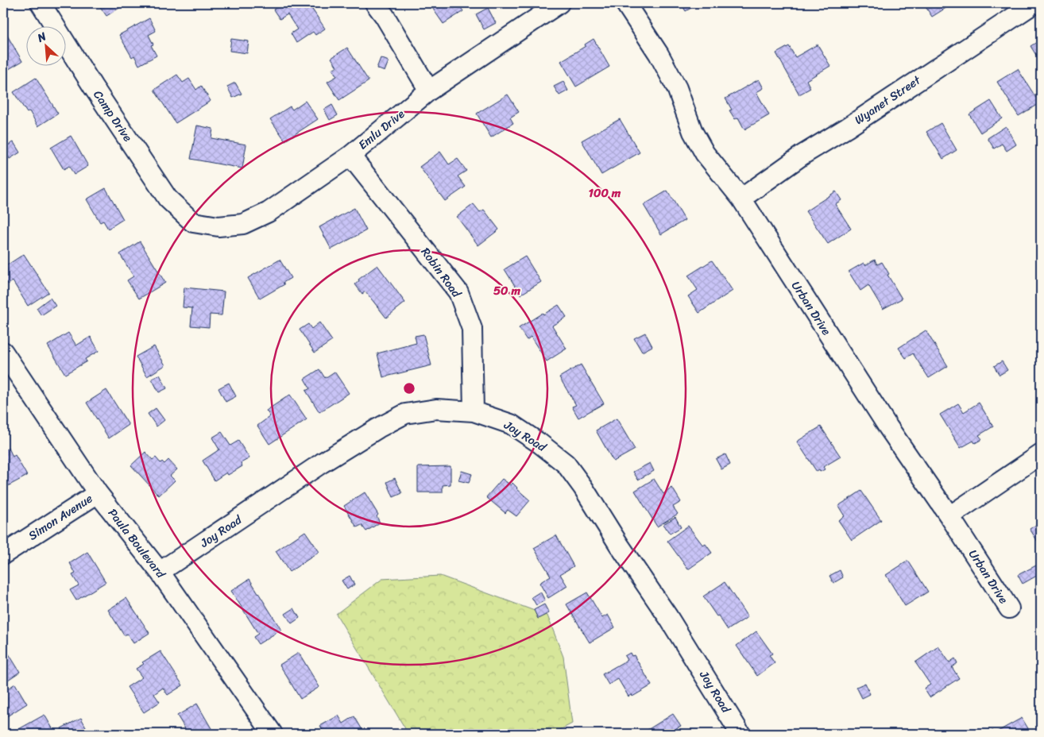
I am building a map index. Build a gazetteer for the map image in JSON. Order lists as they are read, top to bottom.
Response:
{
  "streets": {
    "street": [
      "Wyanet Street",
      "Camp Drive",
      "Emlu Drive",
      "Robin Road",
      "Urban Drive",
      "Joy Road",
      "Simon Avenue",
      "Paula Boulevard"
    ]
  },
  "crossings": [
    ["Wyanet Street", "Urban Drive"],
    ["Camp Drive", "Emlu Drive"],
    ["Emlu Drive", "Robin Road"],
    ["Robin Road", "Joy Road"],
    ["Joy Road", "Paula Boulevard"],
    ["Simon Avenue", "Paula Boulevard"]
  ],
  "north": "top left",
  "rings": ["100 m", "50 m"]
}
